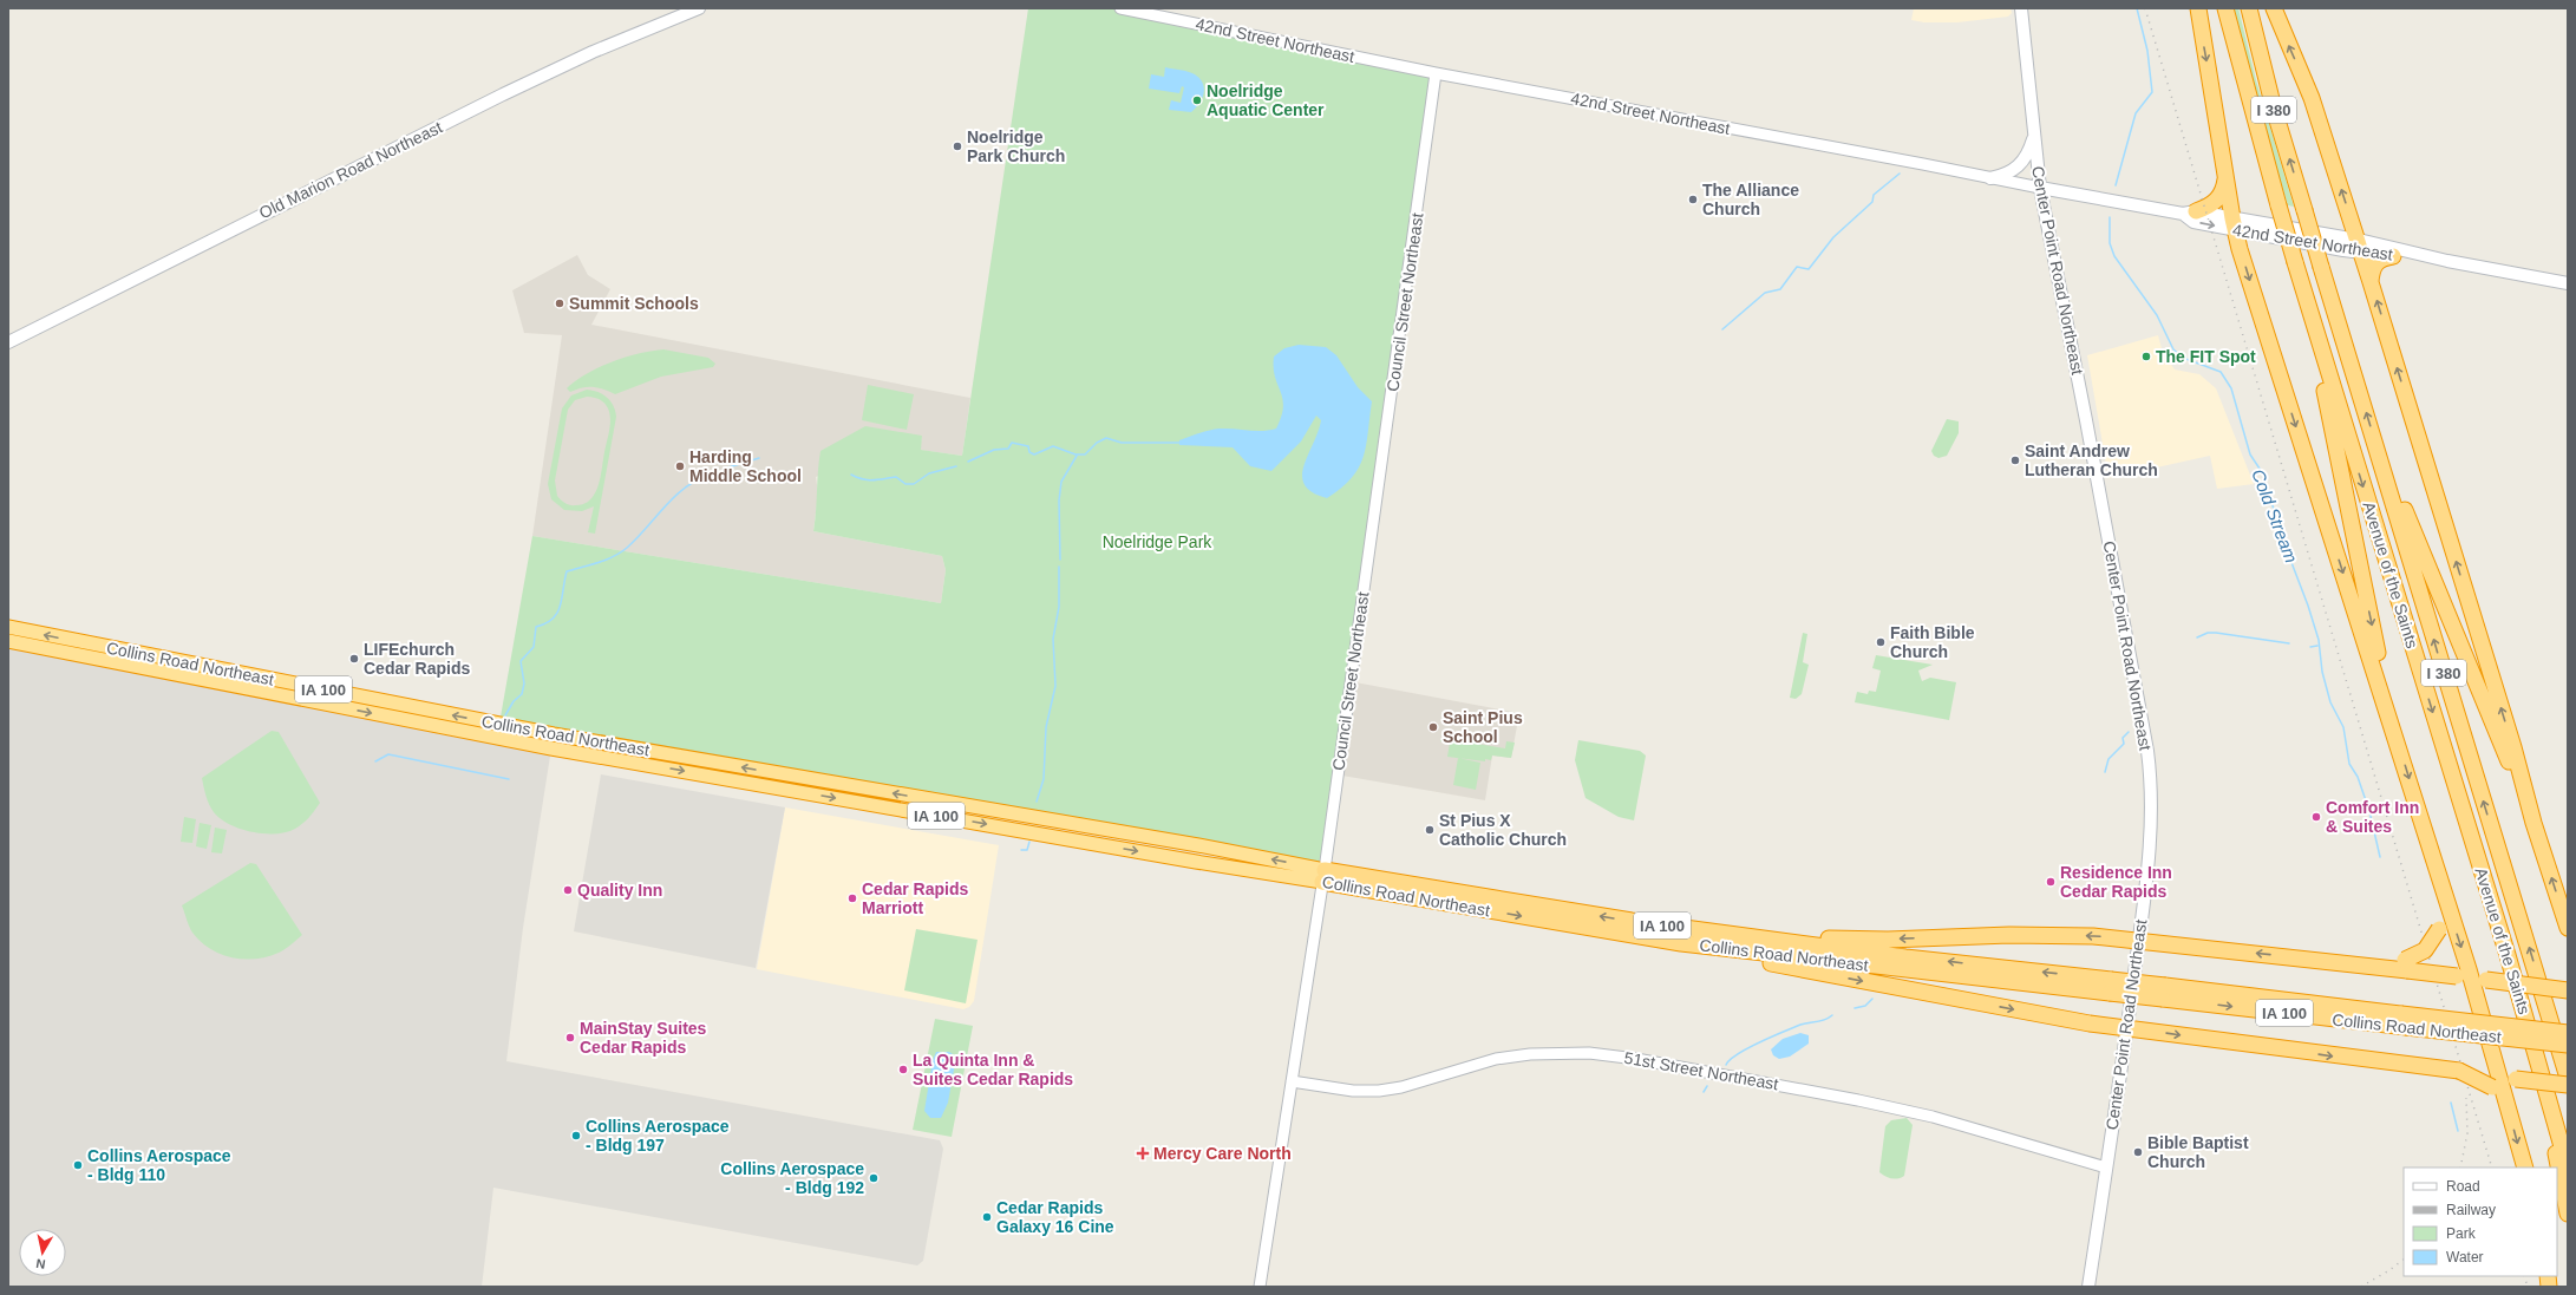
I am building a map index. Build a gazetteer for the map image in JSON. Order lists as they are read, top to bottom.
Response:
{
  "streets": {
    "highway": [
      "I 380",
      "Avenue of the Saints",
      "Collins Road Northeast",
      "IA 100"
    ],
    "main road": ["42nd Street Northeast", "Old Marion Road Northeast", "Center Point Road Northeast"],
    "street": ["Council Street Northeast", "51st Street Northeast"]
  },
  "crossings": [
    ["42nd Street Northeast", "Center Point Road Northeast"],
    ["42nd Street Northeast", "Council Street Northeast"],
    ["Center Point Road Northeast", "51st Street Northeast"],
    ["Council Street Northeast", "Collins Road Northeast"],
    ["Council Street Northeast", "51st Street Northeast"]
  ],
  "water": ["Cold Stream"],
  "parks": ["Noelridge Park"],
  "places": {
    "other": [
      "Noelridge Aquatic Center",
      "Noelridge Park Church",
      "The Alliance Church",
      "Summit Schools",
      "The FIT Spot",
      "Saint Andrew Lutheran Church",
      "Harding Middle School",
      "Faith Bible Church",
      "LIFEchurch Cedar Rapids",
      "Saint Pius School",
      "Comfort Inn & Suites",
      "St Pius X Catholic Church",
      "Residence Inn Cedar Rapids",
      "Quality Inn",
      "Cedar Rapids Marriott",
      "MainStay Suites Cedar Rapids",
      "La Quinta Inn & Suites Cedar Rapids",
      "Collins Aerospace - Bldg 197",
      "Bible Baptist Church",
      "Collins Aerospace - Bldg 110",
      "Collins Aerospace - Bldg 192",
      "Cedar Rapids Galaxy 16 Cine"
    ],
    "health": ["Mercy Care North"]
  },
  "legend": [
    "Road",
    "Railway",
    "Park",
    "Water"
  ],
  "north": "bottom"
}
